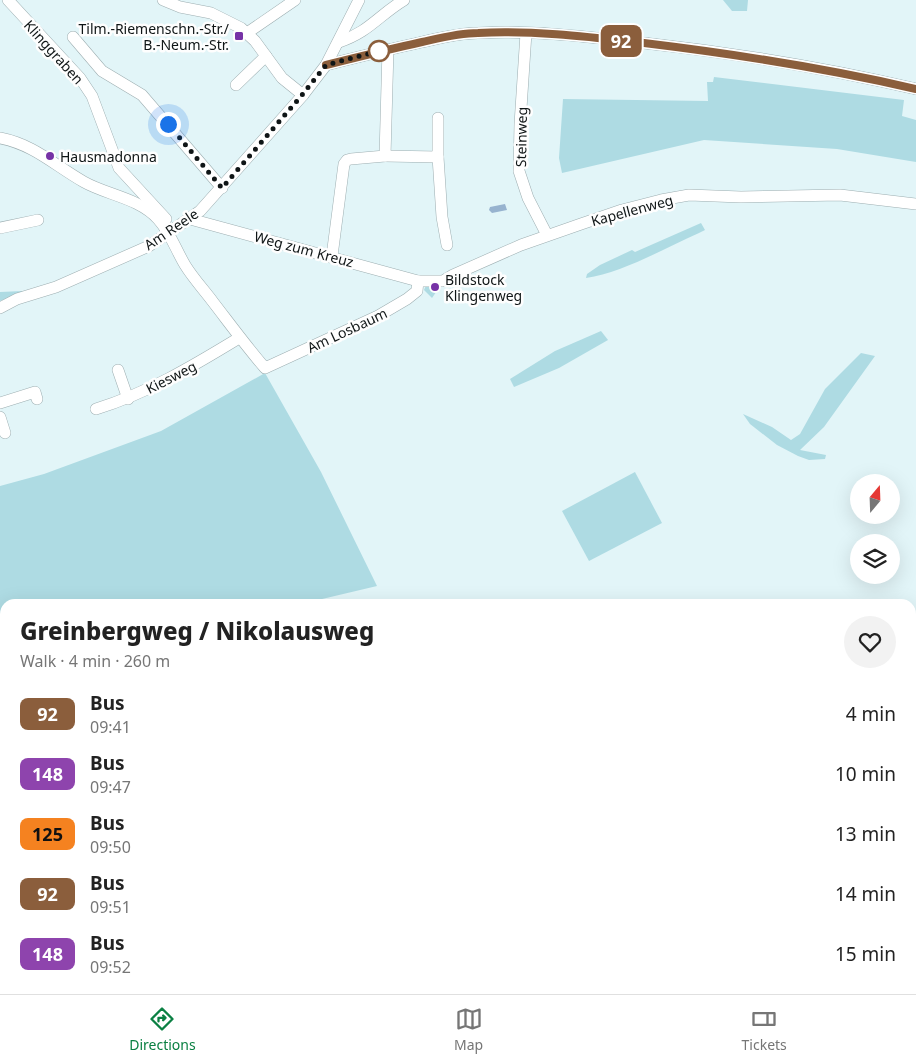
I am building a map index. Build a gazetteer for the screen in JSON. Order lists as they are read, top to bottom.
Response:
{
  "streets": {
    "street": [
      "Klinggraben",
      "Steinweg",
      "Kapellenweg",
      "Am Reele",
      "Weg zum Kreuz",
      "Am Losbaum",
      "Kiesweg"
    ]
  },
  "crossings": [
    ["Klinggraben", "Am Reele"],
    ["Steinweg", "Kapellenweg"],
    ["Kapellenweg", "Weg zum Kreuz"],
    ["Kapellenweg", "Am Losbaum"],
    ["Am Reele", "Weg zum Kreuz"],
    ["Weg zum Kreuz", "Am Losbaum"],
    ["Am Losbaum", "Kiesweg"]
  ],
  "places": {
    "transit": ["Tilm.-Riemenschn.-Str./ B.-Neum.-Str."],
    "other": ["Hausmadonna", "Bildstock Klingenweg"]
  },
  "lines": ["bus line 92"],
  "north": "top",
  "page": {
    "on_map": "92",
    "heading": ["Greinbergweg / Nikolausweg", "Walk · 4 min · 260 m"],
    "list": [
      {
        "mark": "92",
        "name": "Bus",
        "note": "09:41",
        "value": "4 min"
      },
      {
        "mark": "148",
        "name": "Bus",
        "note": "09:47",
        "value": "10 min"
      },
      {
        "mark": "125",
        "name": "Bus",
        "note": "09:50",
        "value": "13 min"
      },
      {
        "mark": "92",
        "name": "Bus",
        "note": "09:51",
        "value": "14 min"
      },
      {
        "mark": "148",
        "name": "Bus",
        "note": "09:52",
        "value": "15 min"
      }
    ],
    "tabs": ["Directions", "Map", "Tickets"]
  }
}
